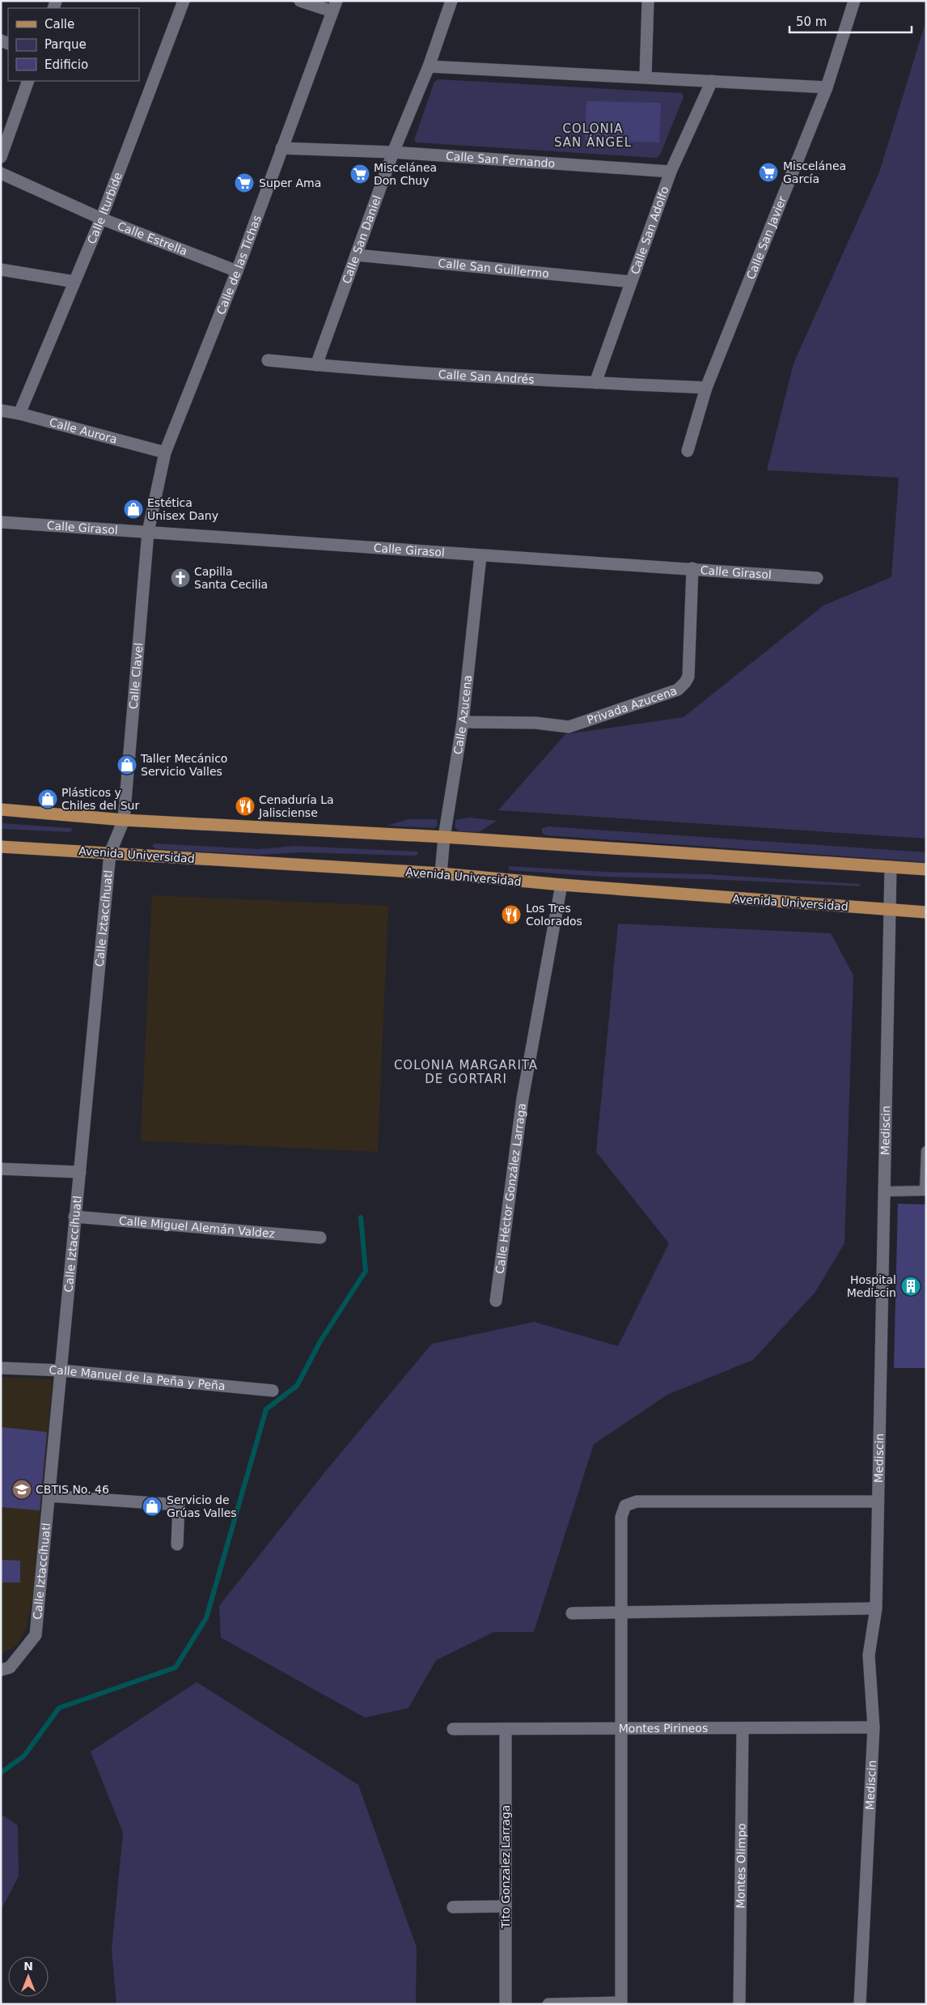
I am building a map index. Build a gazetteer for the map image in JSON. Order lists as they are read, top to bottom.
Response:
{
  "streets": {
    "main road": ["Avenida Universidad"],
    "street": [
      "Calle San Fernando",
      "Calle Iturbide",
      "Calle San Adolfo",
      "Calle San Javier",
      "Calle Estrella",
      "Calle San Daniel",
      "Calle de las Tichas",
      "Calle San Guillermo",
      "Calle San Andrés",
      "Calle Aurora",
      "Calle Girasol",
      "Calle Clavel",
      "Privada Azucena",
      "Calle Azucena",
      "Calle Iztaccíhuatl",
      "Mediscin",
      "Calle Héctor González Larraga",
      "Calle Miguel Alemán Valdez",
      "Calle Manuel de la Peña y Peña",
      "Montes Pirineos",
      "Montes Olimpo",
      "Tito Gonzalez Larraga"
    ]
  },
  "crossings": [
    ["Calle San Fernando", "Calle San Adolfo"],
    ["Calle San Fernando", "Calle San Daniel"],
    ["Calle San Fernando", "Calle de las Tichas"],
    ["Calle Iturbide", "Calle Estrella"],
    ["Calle Iturbide", "Calle Aurora"],
    ["Calle San Adolfo", "Calle San Guillermo"],
    ["Calle San Adolfo", "Calle San Andrés"],
    ["Calle San Javier", "Calle San Andrés"],
    ["Calle Estrella", "Calle de las Tichas"],
    ["Calle San Daniel", "Calle San Guillermo"],
    ["Calle San Daniel", "Calle San Andrés"],
    ["Calle de las Tichas", "Calle Aurora"],
    ["Calle de las Tichas", "Calle Girasol"],
    ["Calle de las Tichas", "Calle Clavel"],
    ["Calle Girasol", "Calle Clavel"],
    ["Calle Girasol", "Privada Azucena"],
    ["Calle Girasol", "Calle Azucena"],
    ["Calle Clavel", "Avenida Universidad"],
    ["Calle Clavel", "Calle Iztaccíhuatl"],
    ["Privada Azucena", "Calle Azucena"],
    ["Calle Azucena", "Avenida Universidad"],
    ["Avenida Universidad", "Calle Iztaccíhuatl"],
    ["Avenida Universidad", "Mediscin"],
    ["Avenida Universidad", "Calle Héctor González Larraga"],
    ["Calle Iztaccíhuatl", "Calle Miguel Alemán Valdez"],
    ["Calle Iztaccíhuatl", "Calle Manuel de la Peña y Peña"],
    ["Mediscin", "Montes Pirineos"],
    ["Montes Pirineos", "Montes Olimpo"],
    ["Montes Pirineos", "Tito Gonzalez Larraga"]
  ],
  "districts": ["COLONIA SAN ÁNGEL", "COLONIA MARGARITA DE GORTARI"],
  "places": {
    "supermarket": ["Miscelánea García", "Miscelánea Don Chuy", "Super Ama"],
    "shop": [
      "Estética Unisex Dany",
      "Taller Mecánico Servicio Valles",
      "Plásticos y Chiles del Sur",
      "Servicio de Grúas Valles"
    ],
    "church": ["Capilla Santa Cecilia"],
    "restaurant": ["Cenaduría La Jalisciense", "Los Tres Colorados"],
    "building": ["Hospital Mediscin"],
    "school or university": ["CBTIS No. 46"]
  },
  "legend": ["Calle", "Parque", "Edificio"],
  "scale_bar": "50 m",
  "north": "top"
}
